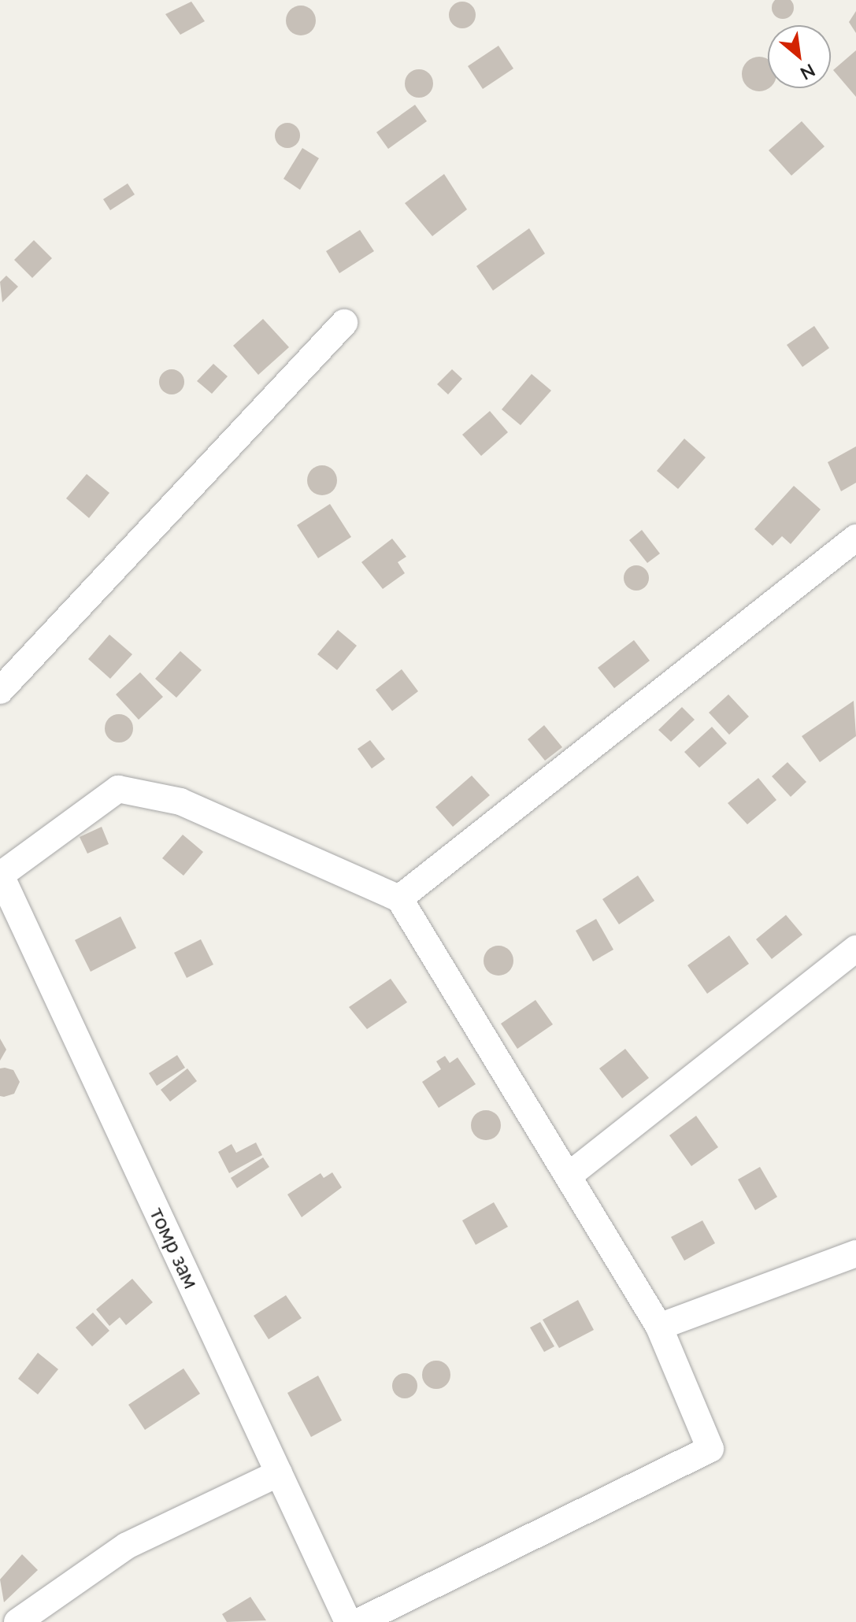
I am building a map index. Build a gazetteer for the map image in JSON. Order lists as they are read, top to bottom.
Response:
{
  "streets": {
    "street": ["томр зам"]
  },
  "north": "bottom right"
}
